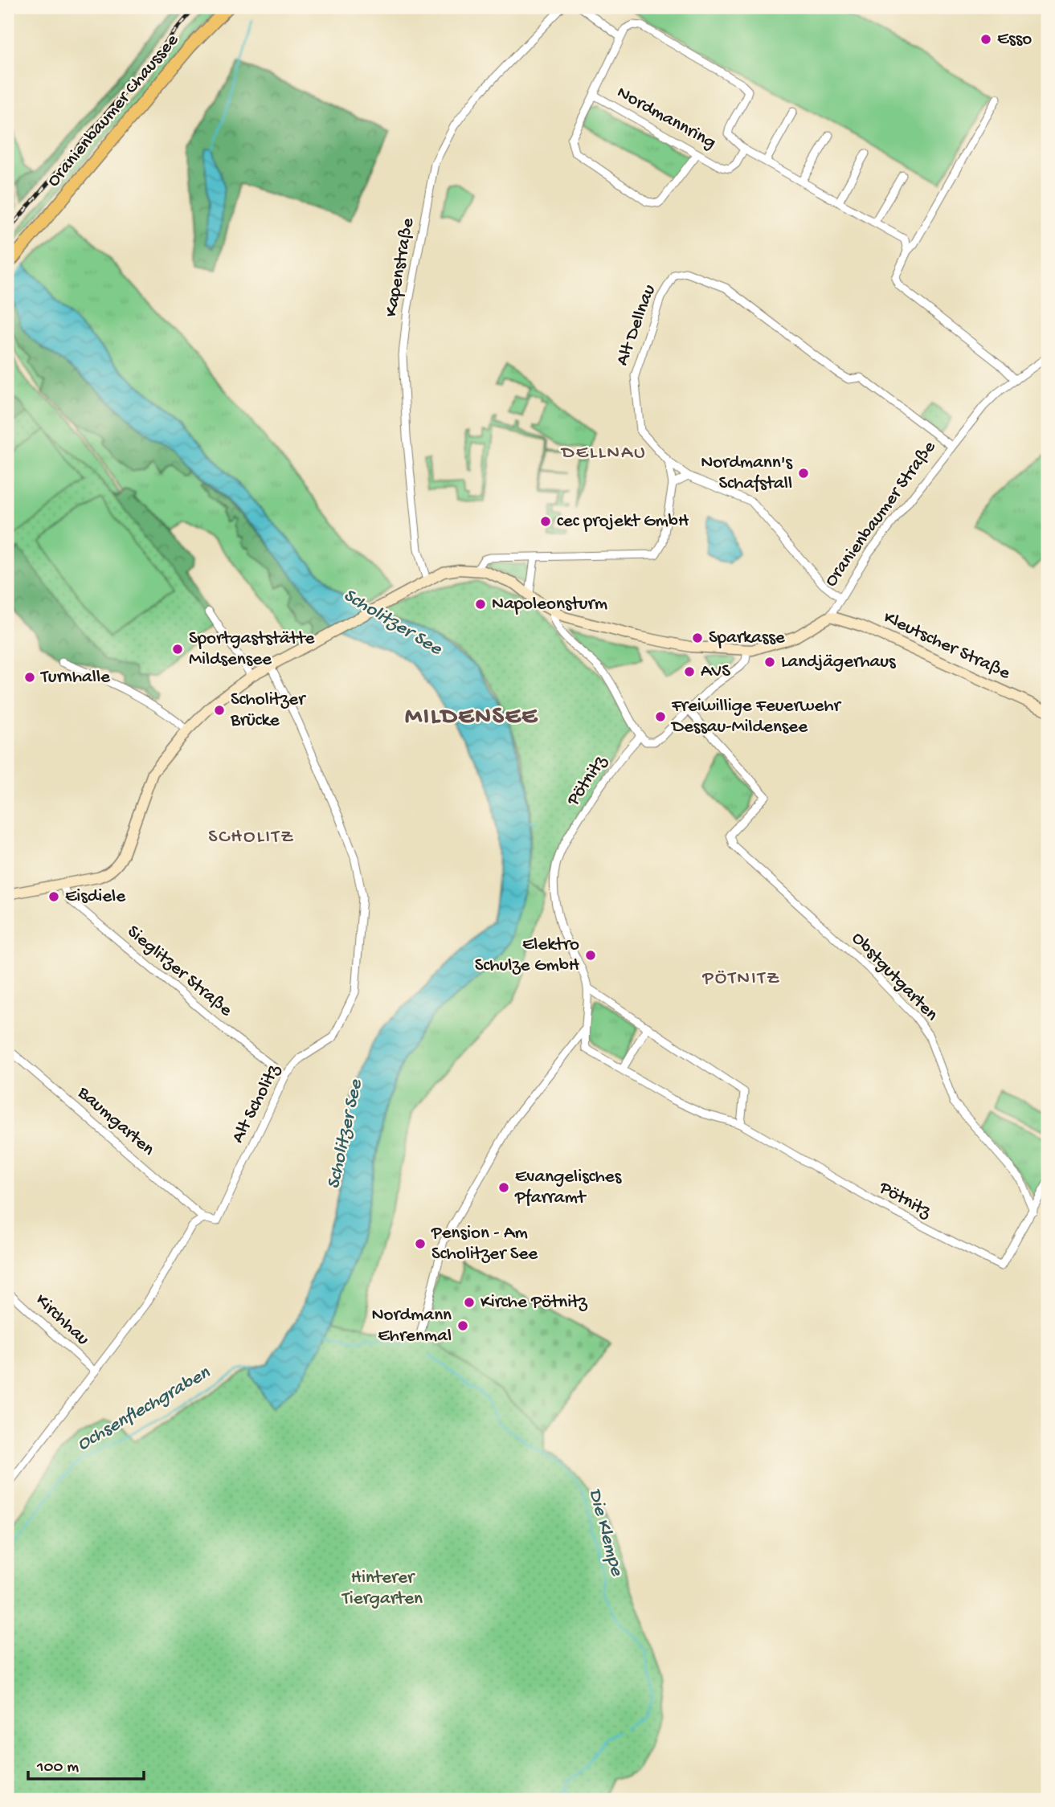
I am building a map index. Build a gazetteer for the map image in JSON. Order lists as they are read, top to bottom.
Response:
{
  "streets": {
    "main road": ["Oranienbaumer Chaussee"],
    "street": [
      "Nordmannring",
      "Kapenstraße",
      "Alt Dellnau",
      "Oranienbaumer Straße",
      "Kleutscher Straße",
      "Pötnitz",
      "Sieglitzer Straße",
      "Obstgutgarten",
      "Alt Scholitz",
      "Baumgarten",
      "Kirchhau"
    ]
  },
  "crossings": [
    ["Alt Dellnau", "Oranienbaumer Straße"],
    ["Oranienbaumer Straße", "Kleutscher Straße"],
    ["Pötnitz", "Obstgutgarten"],
    ["Sieglitzer Straße", "Alt Scholitz"],
    ["Alt Scholitz", "Baumgarten"],
    ["Alt Scholitz", "Kirchhau"]
  ],
  "districts": [
    "DELLNAU",
    "MILDENSEE",
    "SCHOLITZ",
    "PÖTNITZ"
  ],
  "water": ["Scholitzer See", "Ochsenflechgraben", "Die Klempe"],
  "parks": ["Hinterer Tiergarten"],
  "places": [
    "Esso",
    "Nordmann's Schafstall",
    "cec projekt GmbH",
    "Napoleonsturm",
    "Sparkasse",
    "Sportgaststätte Mildsensee",
    "Landjägerhaus",
    "AVS",
    "Turnhalle",
    "Scholitzer Brücke",
    "Freiwillige Feuerwehr Dessau-Mildensee",
    "Eisdiele",
    "Elektro Schulze GmbH",
    "Evangelisches Pfarramt",
    "Pension - Am Scholitzer See",
    "Kirche Pötnitz",
    "Nordmann Ehrenmal"
  ],
  "scale_bar": "100 m"
}
